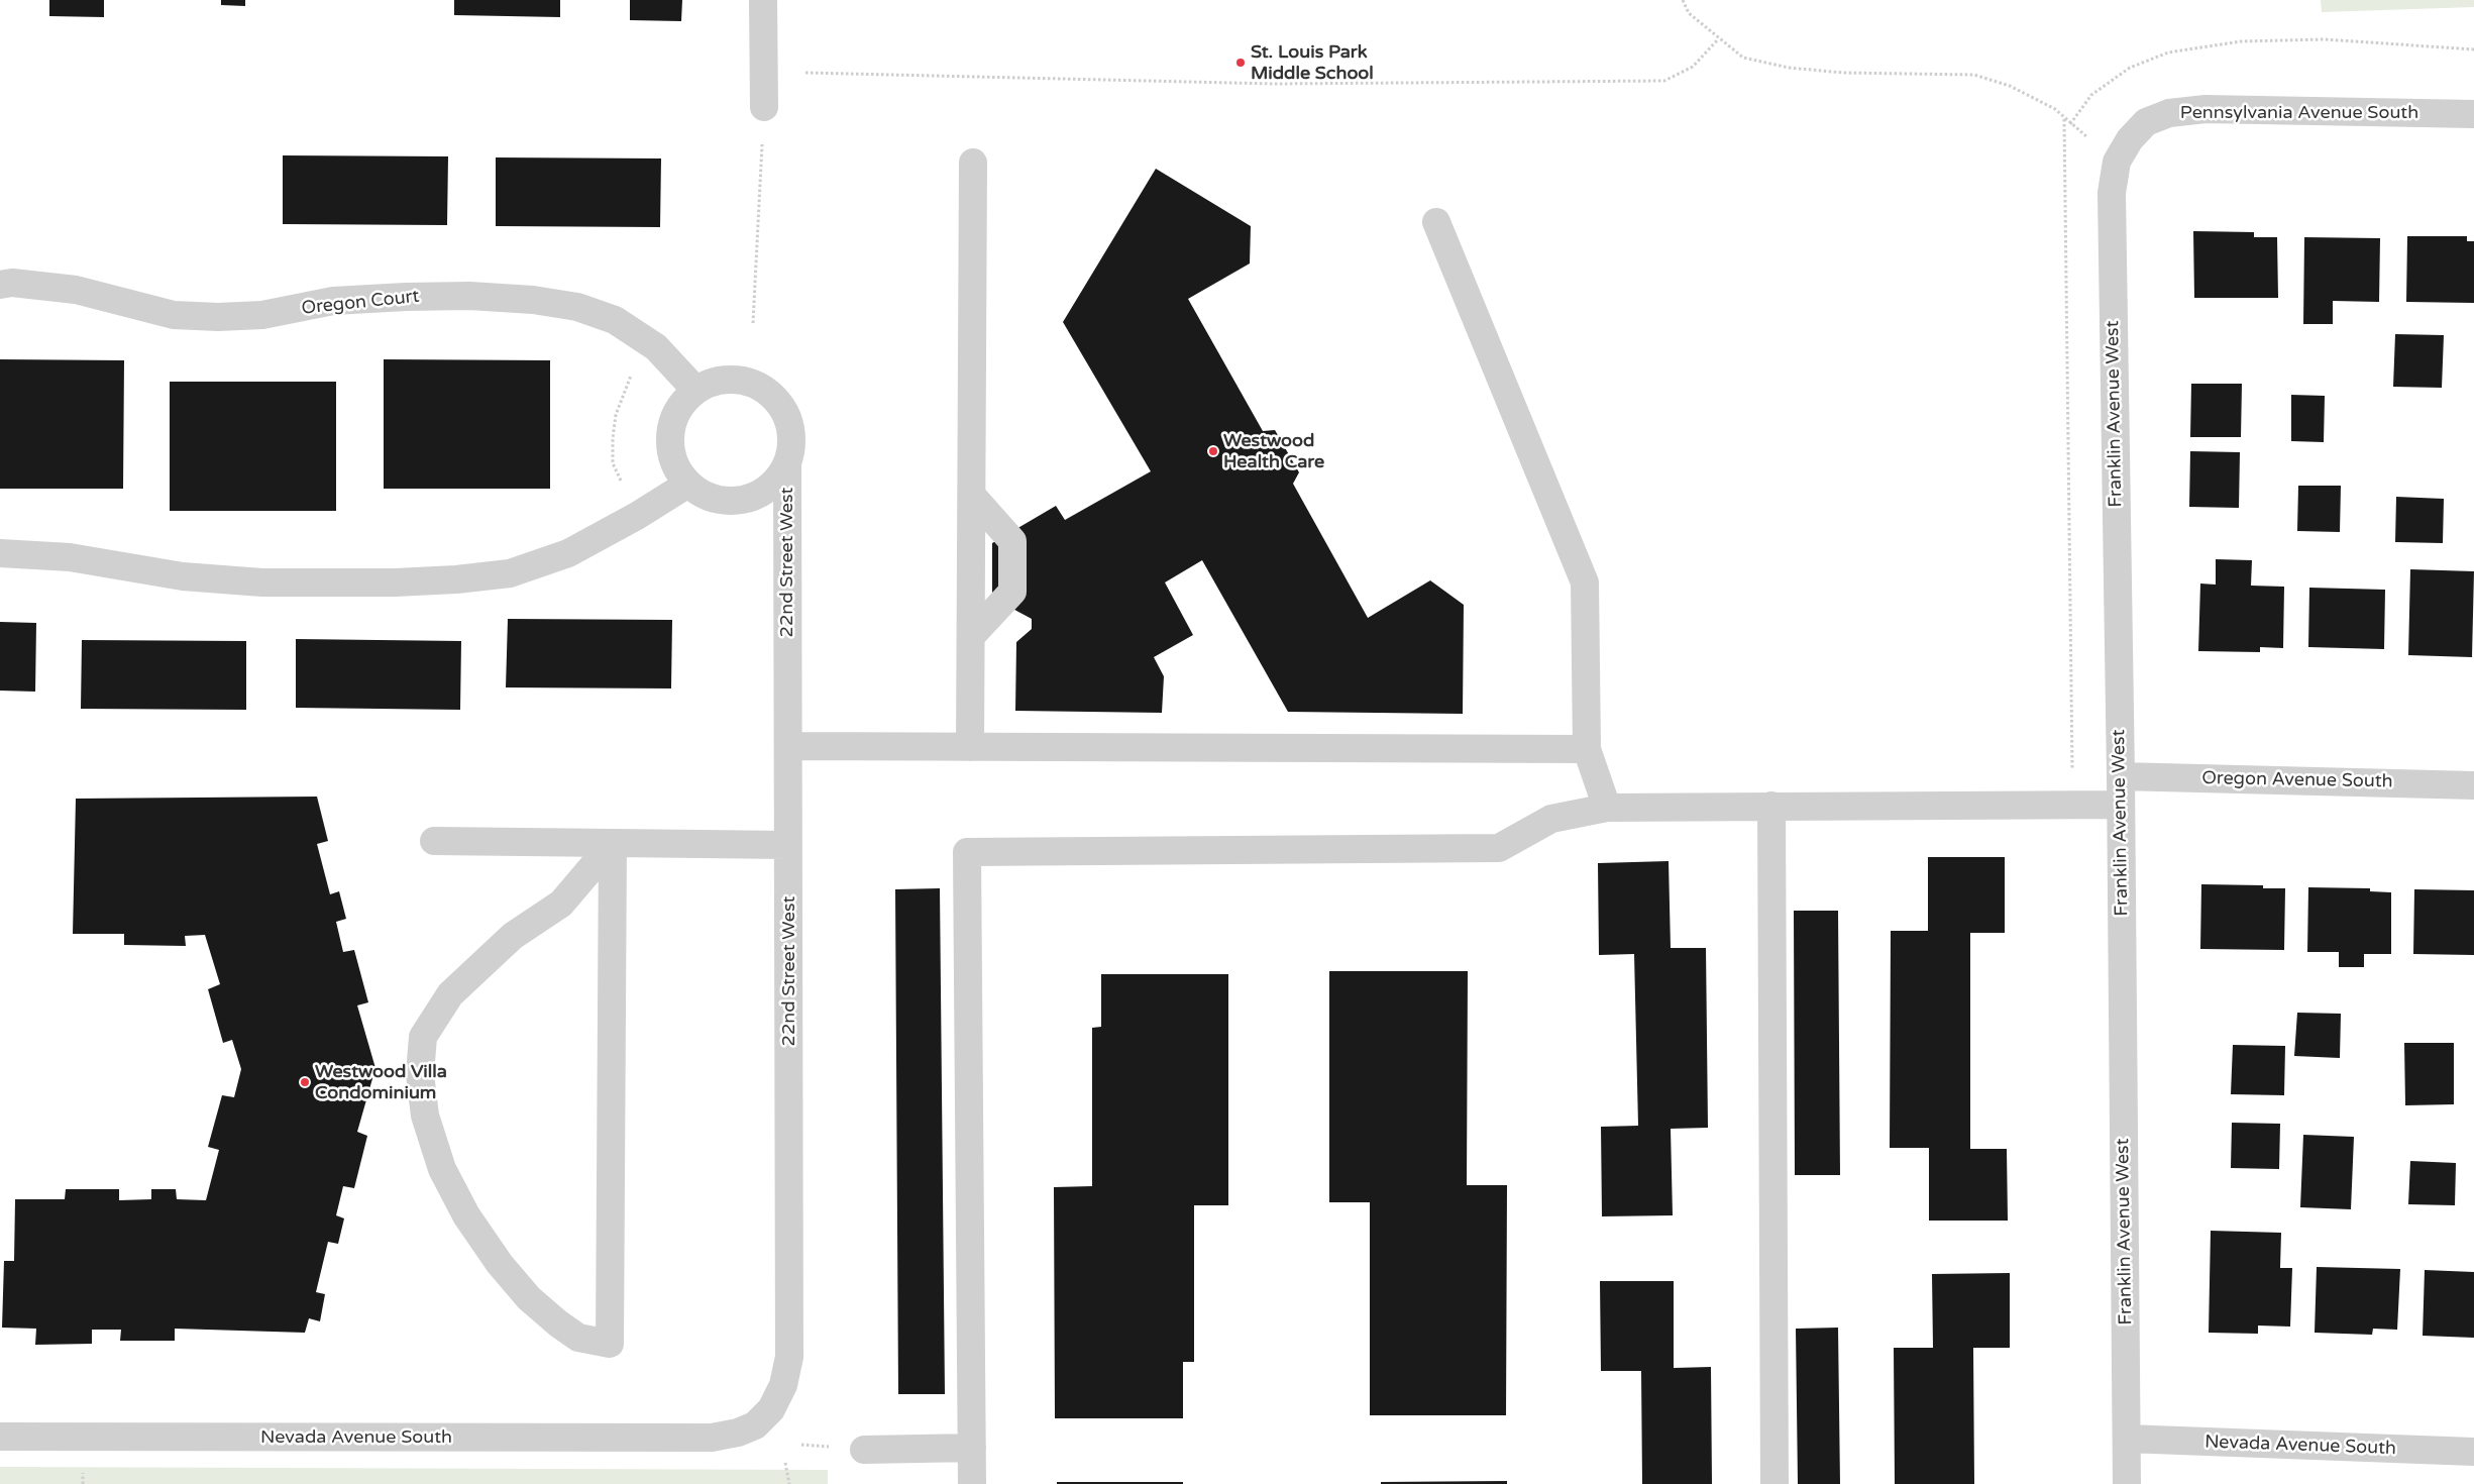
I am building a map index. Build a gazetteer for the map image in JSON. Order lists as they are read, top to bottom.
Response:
{
  "streets": {
    "street": [
      "Pennsylvania Avenue South",
      "Oregon Court",
      "Franklin Avenue West",
      "22nd Street West",
      "Oregon Avenue South",
      "Nevada Avenue South"
    ]
  },
  "crossings": [
    ["Pennsylvania Avenue South", "Franklin Avenue West"],
    ["Oregon Court", "22nd Street West"],
    ["Franklin Avenue West", "Oregon Avenue South"],
    ["Franklin Avenue West", "Nevada Avenue South"],
    ["22nd Street West", "Nevada Avenue South"]
  ],
  "places": ["St. Louis Park Middle School", "Westwood Health Care", "Westwood Villa Condominium"]
}
